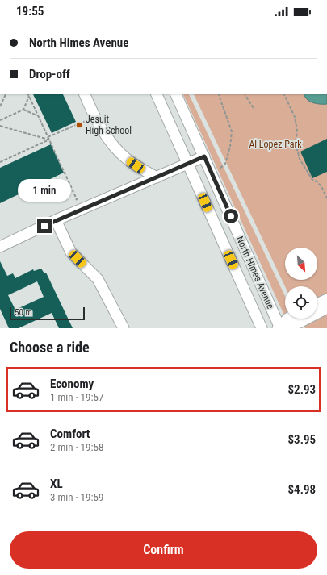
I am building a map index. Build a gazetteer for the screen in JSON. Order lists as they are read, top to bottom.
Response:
{
  "streets": {
    "street": ["North Himes Avenue"]
  },
  "parks": ["Al Lopez Park"],
  "places": ["Jesuit High School"],
  "scale_bar": "50 m",
  "north": "bottom right",
  "page": {
    "status": "19:55",
    "banner": ["North Himes Avenue", "Drop-off"],
    "bubble": "1 min",
    "scale": "50 m",
    "heading": "Choose a ride",
    "list": [
      {
        "name": "Economy",
        "note": "1 min · 19:57",
        "value": "$2.93"
      },
      {
        "name": "Comfort",
        "note": "2 min · 19:58",
        "value": "$3.95"
      },
      {
        "name": "XL",
        "note": "3 min · 19:59",
        "value": "$4.98"
      }
    ],
    "buttons": "Confirm"
  }
}
